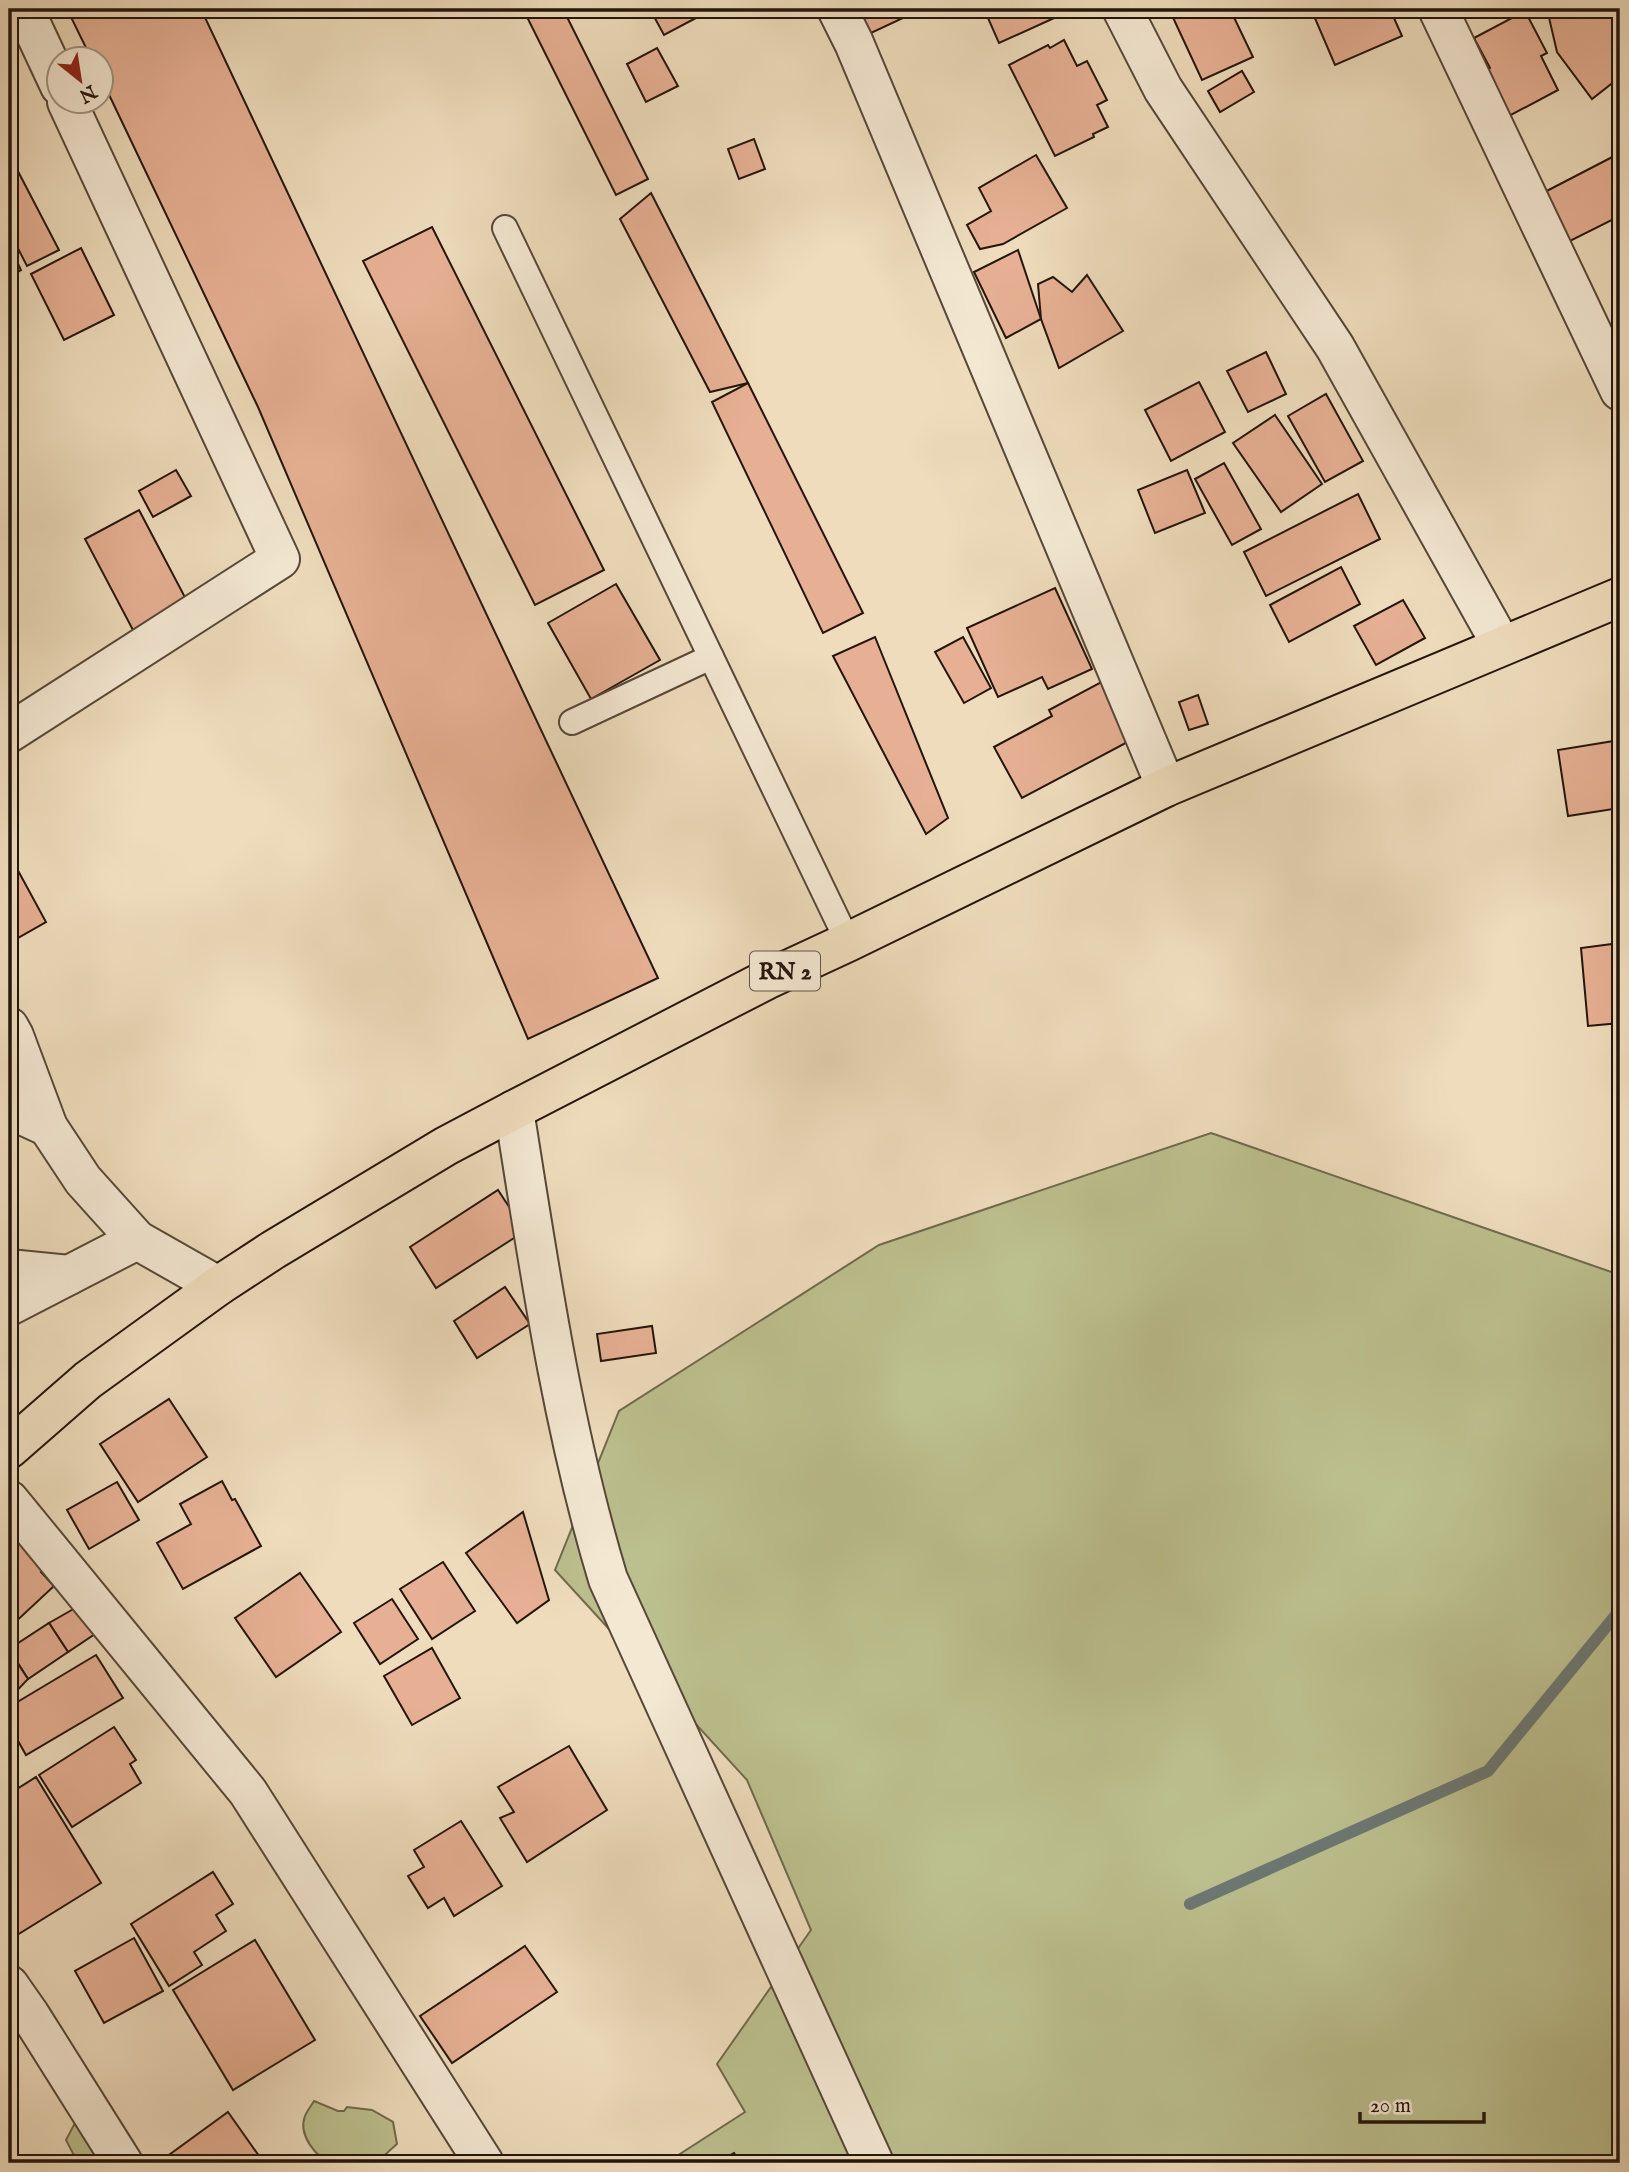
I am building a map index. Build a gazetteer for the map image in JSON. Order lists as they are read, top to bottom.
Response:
{
  "streets": {
    "highway": ["RN 2"]
  },
  "scale_bar": "20 m",
  "north": "bottom right"
}
